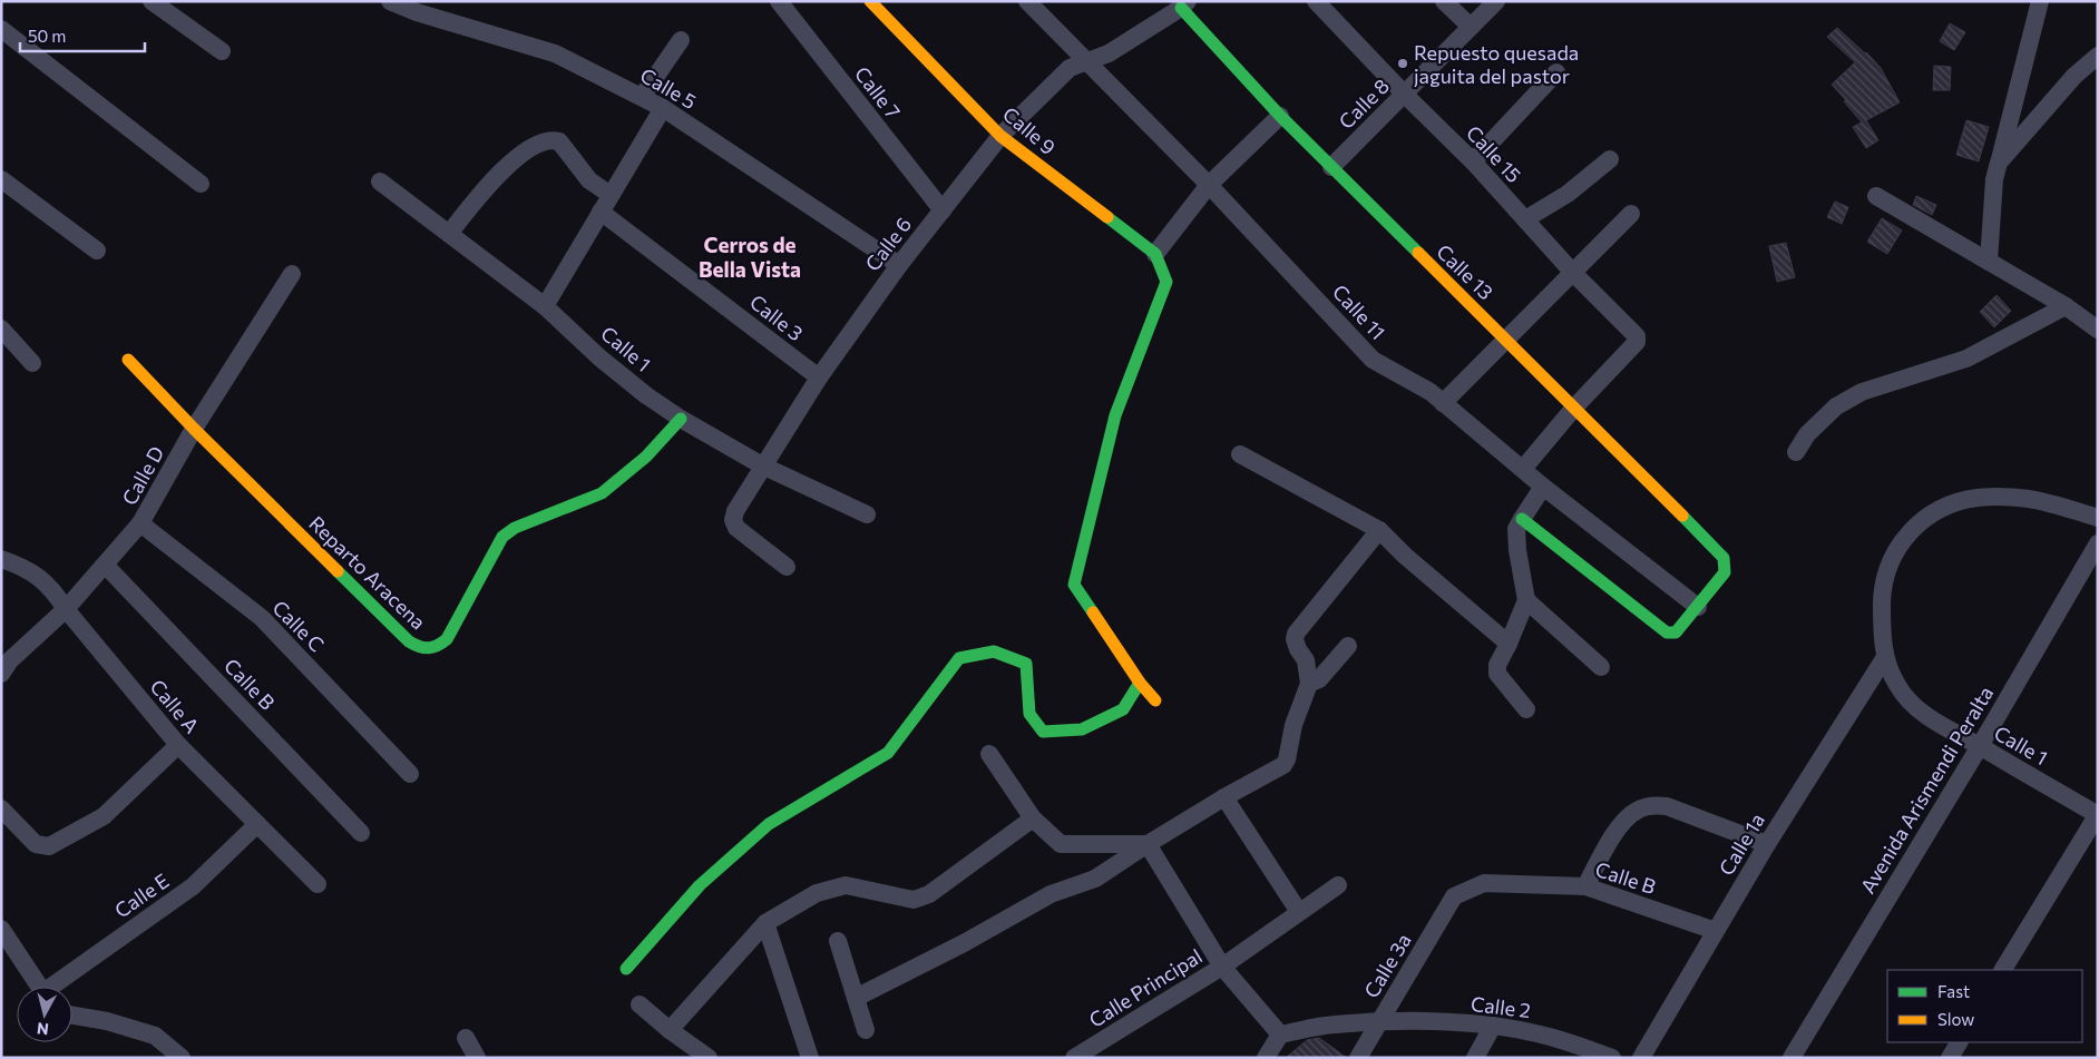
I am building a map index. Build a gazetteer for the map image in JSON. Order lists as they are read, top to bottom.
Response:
{
  "streets": {
    "street": [
      "Calle 5",
      "Calle 7",
      "Calle 8",
      "Calle 9",
      "Calle 15",
      "Calle 6",
      "Calle 13",
      "Calle 11",
      "Calle 3",
      "Calle 1",
      "Calle D",
      "Reparto Aracena",
      "Calle C",
      "Calle B",
      "Calle A",
      "Avenida Arismendi Peralta",
      "Calle 1a",
      "Calle E",
      "Calle 3a",
      "Calle Principal",
      "Calle 2"
    ]
  },
  "crossings": [
    ["Calle 5", "Calle 6"],
    ["Calle 7", "Calle 6"],
    ["Calle 8", "Calle 15"],
    ["Calle 8", "Calle 13"],
    ["Calle 9", "Calle 6"],
    ["Calle 15", "Calle 13"],
    ["Calle 6", "Calle 13"],
    ["Calle 6", "Calle 11"],
    ["Calle 6", "Calle 3"],
    ["Calle 6", "Calle 1"],
    ["Calle 13", "Calle 11"],
    ["Calle 1", "Reparto Aracena"],
    ["Calle 1", "Avenida Arismendi Peralta"],
    ["Calle 1", "Calle 1a"],
    ["Calle D", "Reparto Aracena"],
    ["Calle D", "Calle C"],
    ["Calle D", "Calle B"],
    ["Calle D", "Calle A"],
    ["Calle B", "Calle 1a"],
    ["Calle B", "Calle 3a"],
    ["Calle A", "Calle E"],
    ["Calle 3a", "Calle 2"],
    ["Calle Principal", "Calle 2"]
  ],
  "districts": ["Cerros de Bella Vista"],
  "places": ["Repuesto quesada jaguita del pastor"],
  "legend": ["Fast", "Slow"],
  "scale_bar": "50 m",
  "north": "bottom"
}
